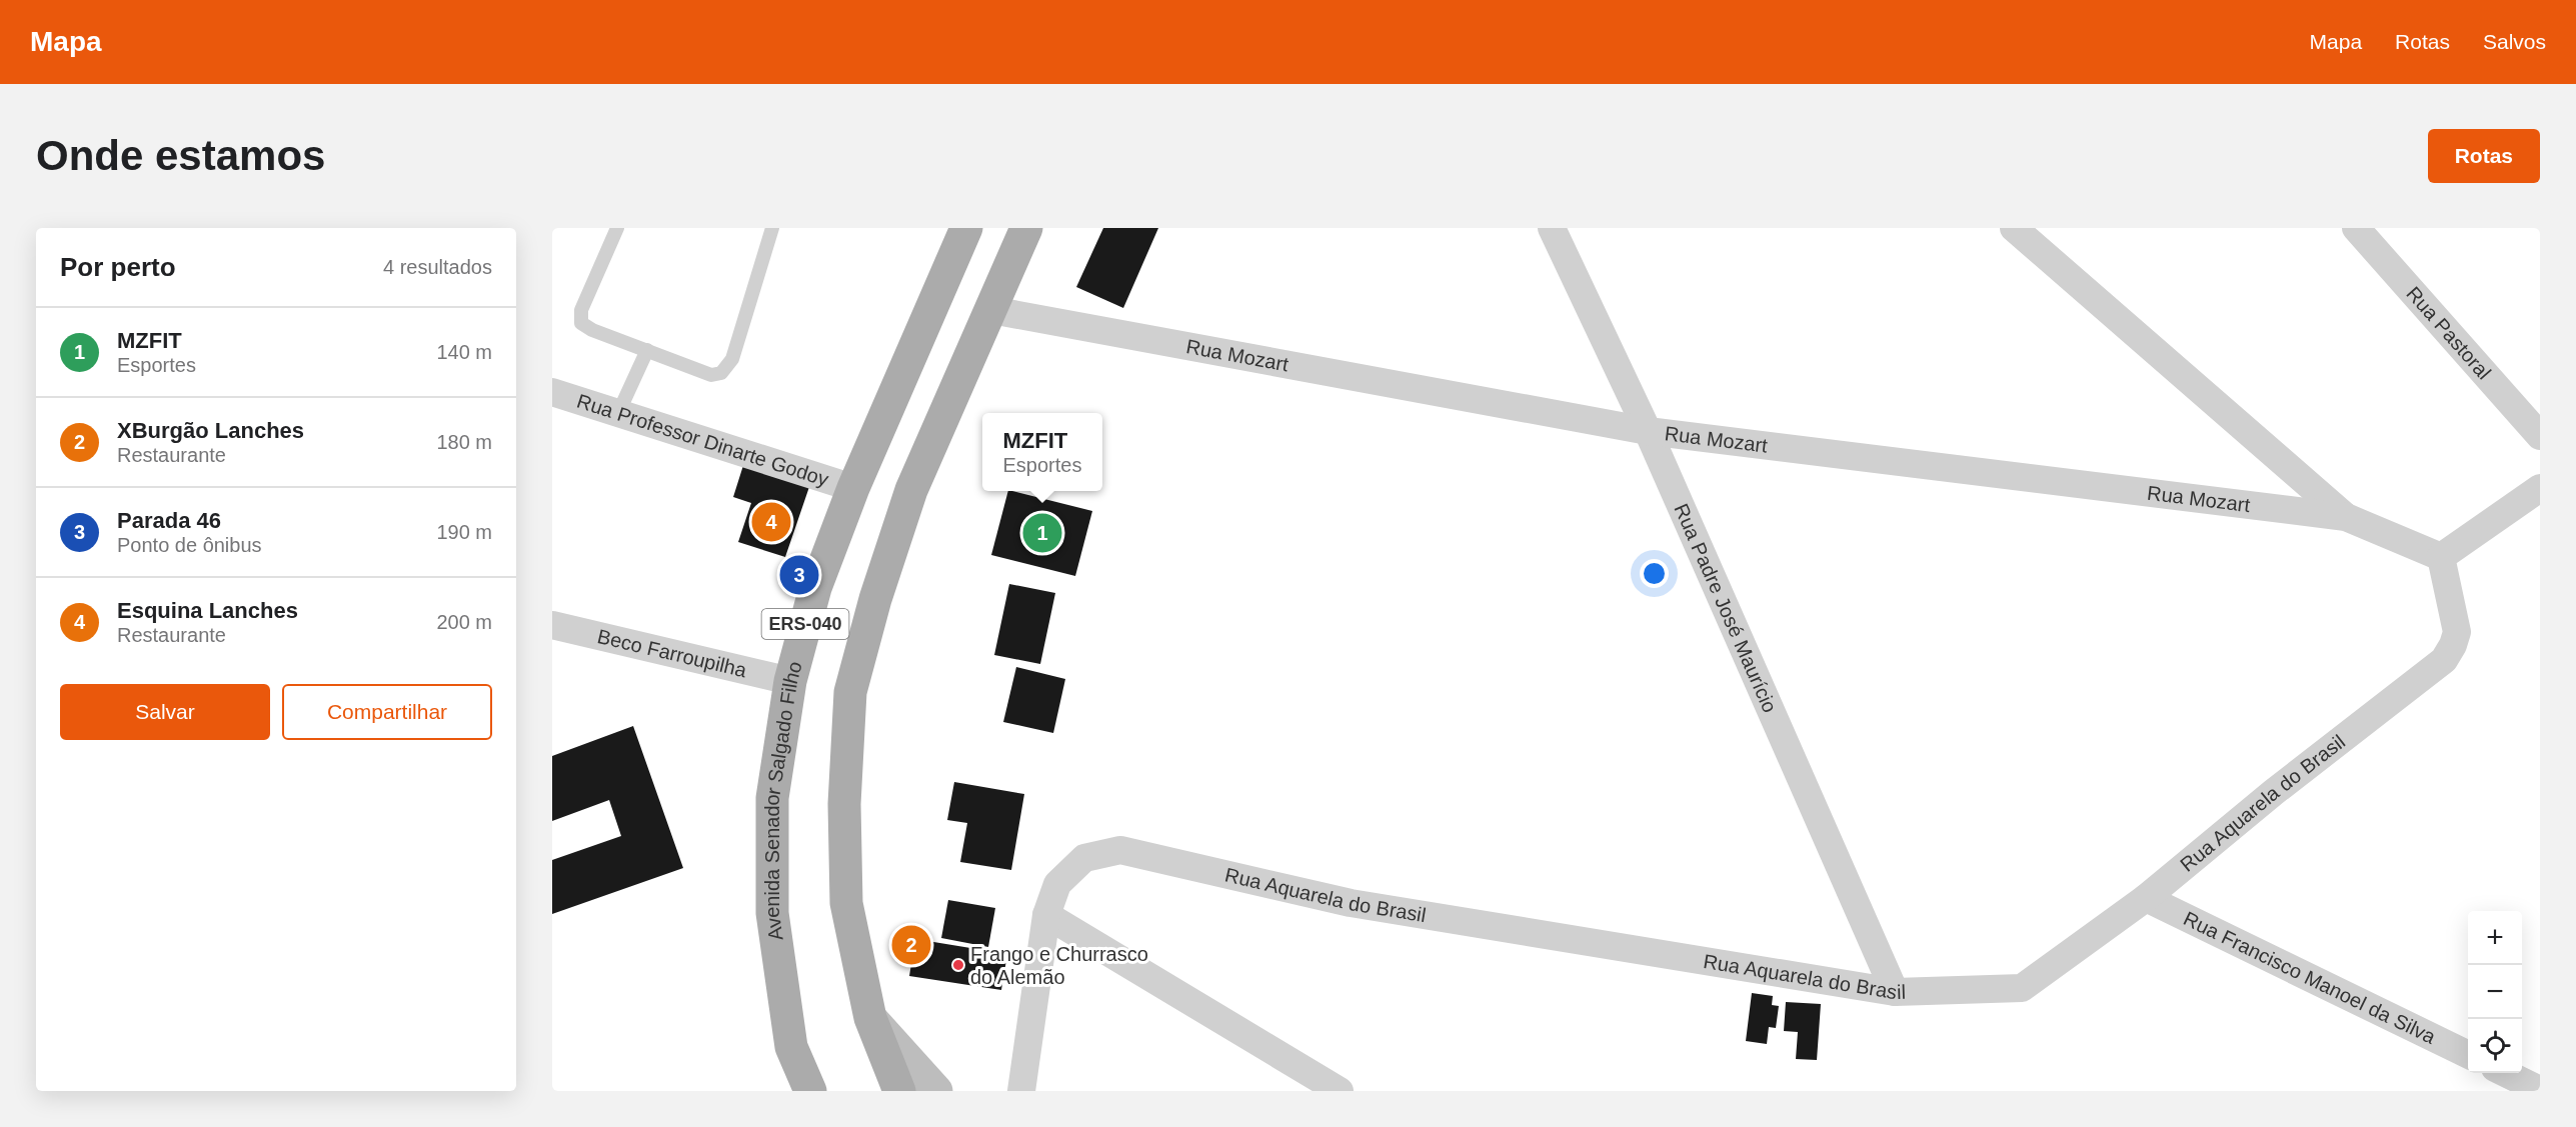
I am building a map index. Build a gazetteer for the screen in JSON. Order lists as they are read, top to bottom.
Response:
{
  "streets": {
    "main road": ["ERS-040", "Avenida Senador Salgado Filho"],
    "street": [
      "Rua Pastoral",
      "Rua Mozart",
      "Rua Professor Dinarte Godoy",
      "Rua Padre José Maurício",
      "Beco Farroupilha",
      "Rua Aquarela do Brasil",
      "Rua Francisco Manoel da Silva"
    ]
  },
  "crossings": [
    ["Rua Mozart", "Rua Padre José Maurício"],
    ["Rua Mozart", "ERS-040"],
    ["Rua Mozart", "Rua Aquarela do Brasil"],
    ["Rua Professor Dinarte Godoy", "Avenida Senador Salgado Filho"],
    ["Rua Padre José Maurício", "Rua Aquarela do Brasil"],
    ["Beco Farroupilha", "Avenida Senador Salgado Filho"],
    ["Rua Aquarela do Brasil", "Rua Francisco Manoel da Silva"]
  ],
  "places": ["Frango e Churrasco do Alemão"],
  "page": {
    "header": "Mapa",
    "nav": ["Mapa", "Rotas", "Salvos"],
    "buttons": [
      "Rotas",
      ["Salvar", "Compartilhar"]
    ],
    "title": "Onde estamos",
    "heading": ["Por perto", "4 resultados"],
    "list": [
      {
        "mark": "1",
        "name": "MZFIT",
        "note": "Esportes",
        "value": "140 m"
      },
      {
        "mark": "2",
        "name": "XBurgão Lanches",
        "note": "Restaurante",
        "value": "180 m"
      },
      {
        "mark": "3",
        "name": "Parada 46",
        "note": "Ponto de ônibus",
        "value": "190 m"
      },
      {
        "mark": "4",
        "name": "Esquina Lanches",
        "note": "Restaurante",
        "value": "200 m"
      }
    ],
    "popup": ["MZFIT", "Esportes"],
    "pins": [
      "4",
      "1",
      "3",
      "2"
    ],
    "map_buttons": ["+", "−"]
  }
}
